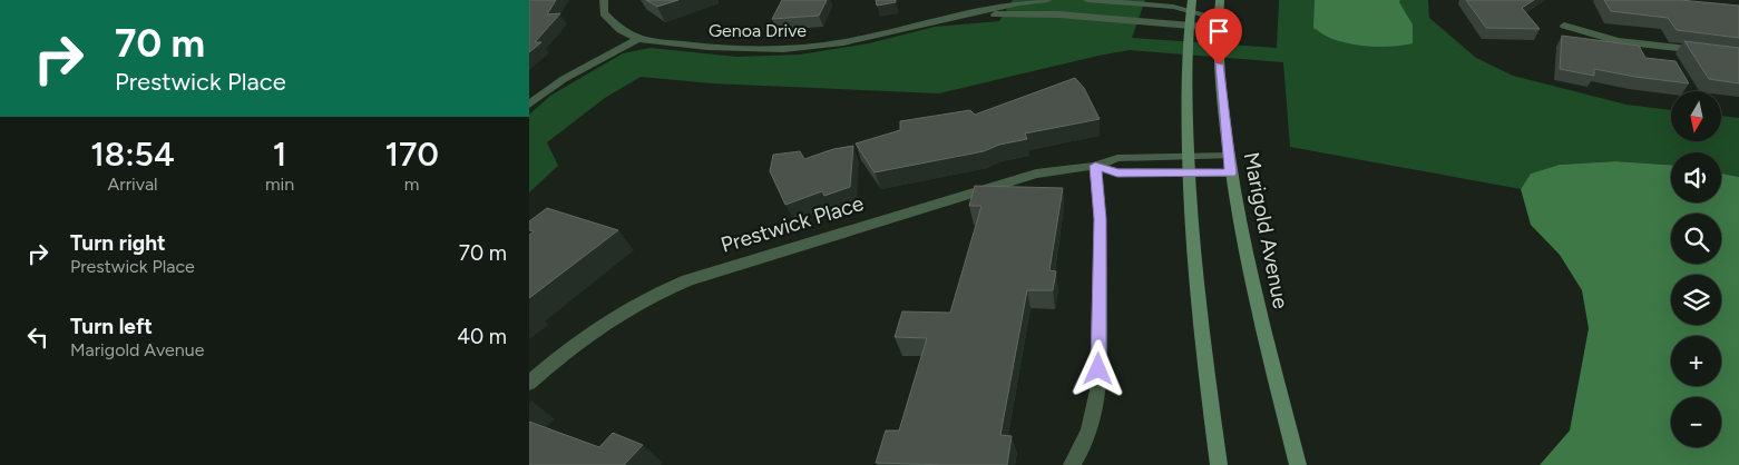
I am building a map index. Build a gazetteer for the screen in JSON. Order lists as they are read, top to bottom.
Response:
{
  "streets": {
    "main road": ["Marigold Avenue"],
    "street": ["Genoa Drive", "Prestwick Place"]
  },
  "crossings": [
    ["Genoa Drive", "Marigold Avenue"],
    ["Prestwick Place", "Marigold Avenue"]
  ],
  "north": "bottom",
  "page": {
    "turn": ["70 m", "Prestwick Place"],
    "map_buttons": ["+", "−"],
    "eta": [
      "18:54",
      "Arrival",
      "1",
      "min",
      "170",
      "m"
    ],
    "list": [
      {
        "name": "Turn right",
        "note": "Prestwick Place",
        "value": "70 m"
      },
      {
        "name": "Turn left",
        "note": "Marigold Avenue",
        "value": "40 m"
      }
    ]
  }
}
